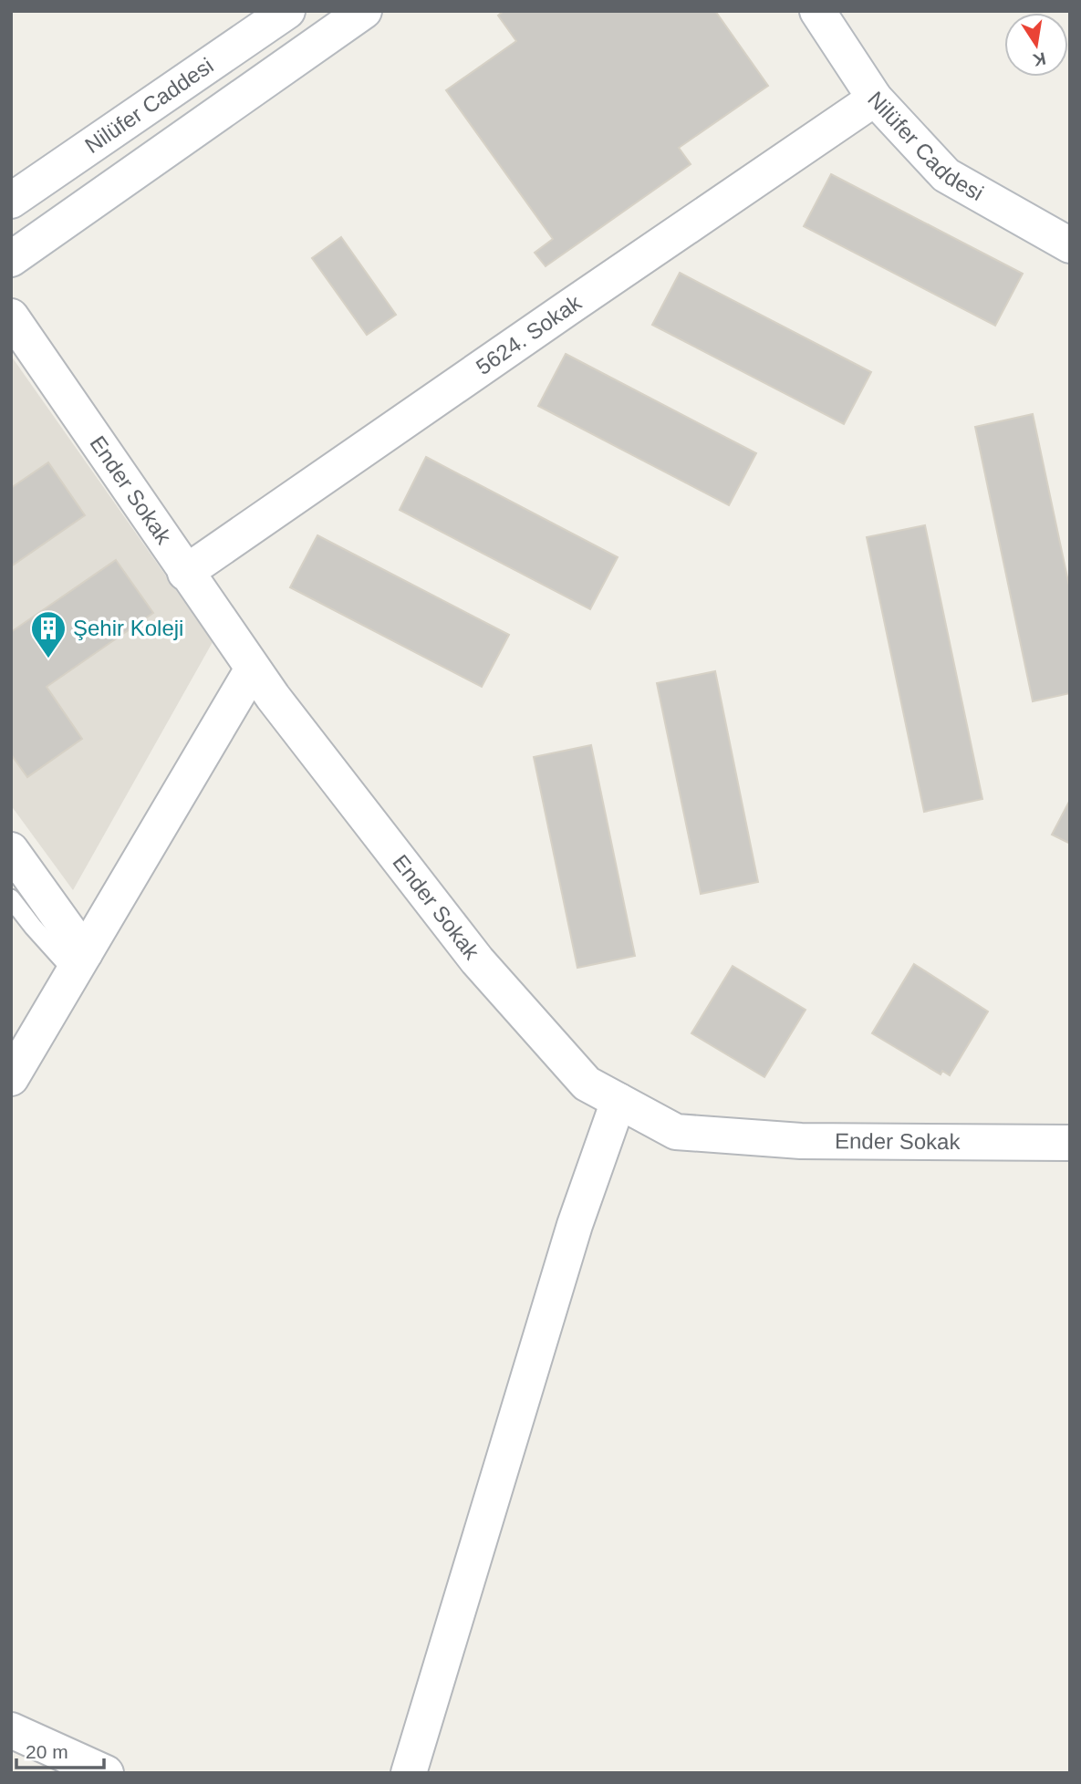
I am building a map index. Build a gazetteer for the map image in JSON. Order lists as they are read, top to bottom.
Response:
{
  "streets": {
    "street": ["Nilüfer Caddesi", "5624. Sokak", "Ender Sokak"]
  },
  "crossings": [
    ["Nilüfer Caddesi", "5624. Sokak"],
    ["5624. Sokak", "Ender Sokak"]
  ],
  "places": {
    "building": ["Şehir Koleji"]
  },
  "scale_bar": "20 m",
  "north": "bottom"
}
